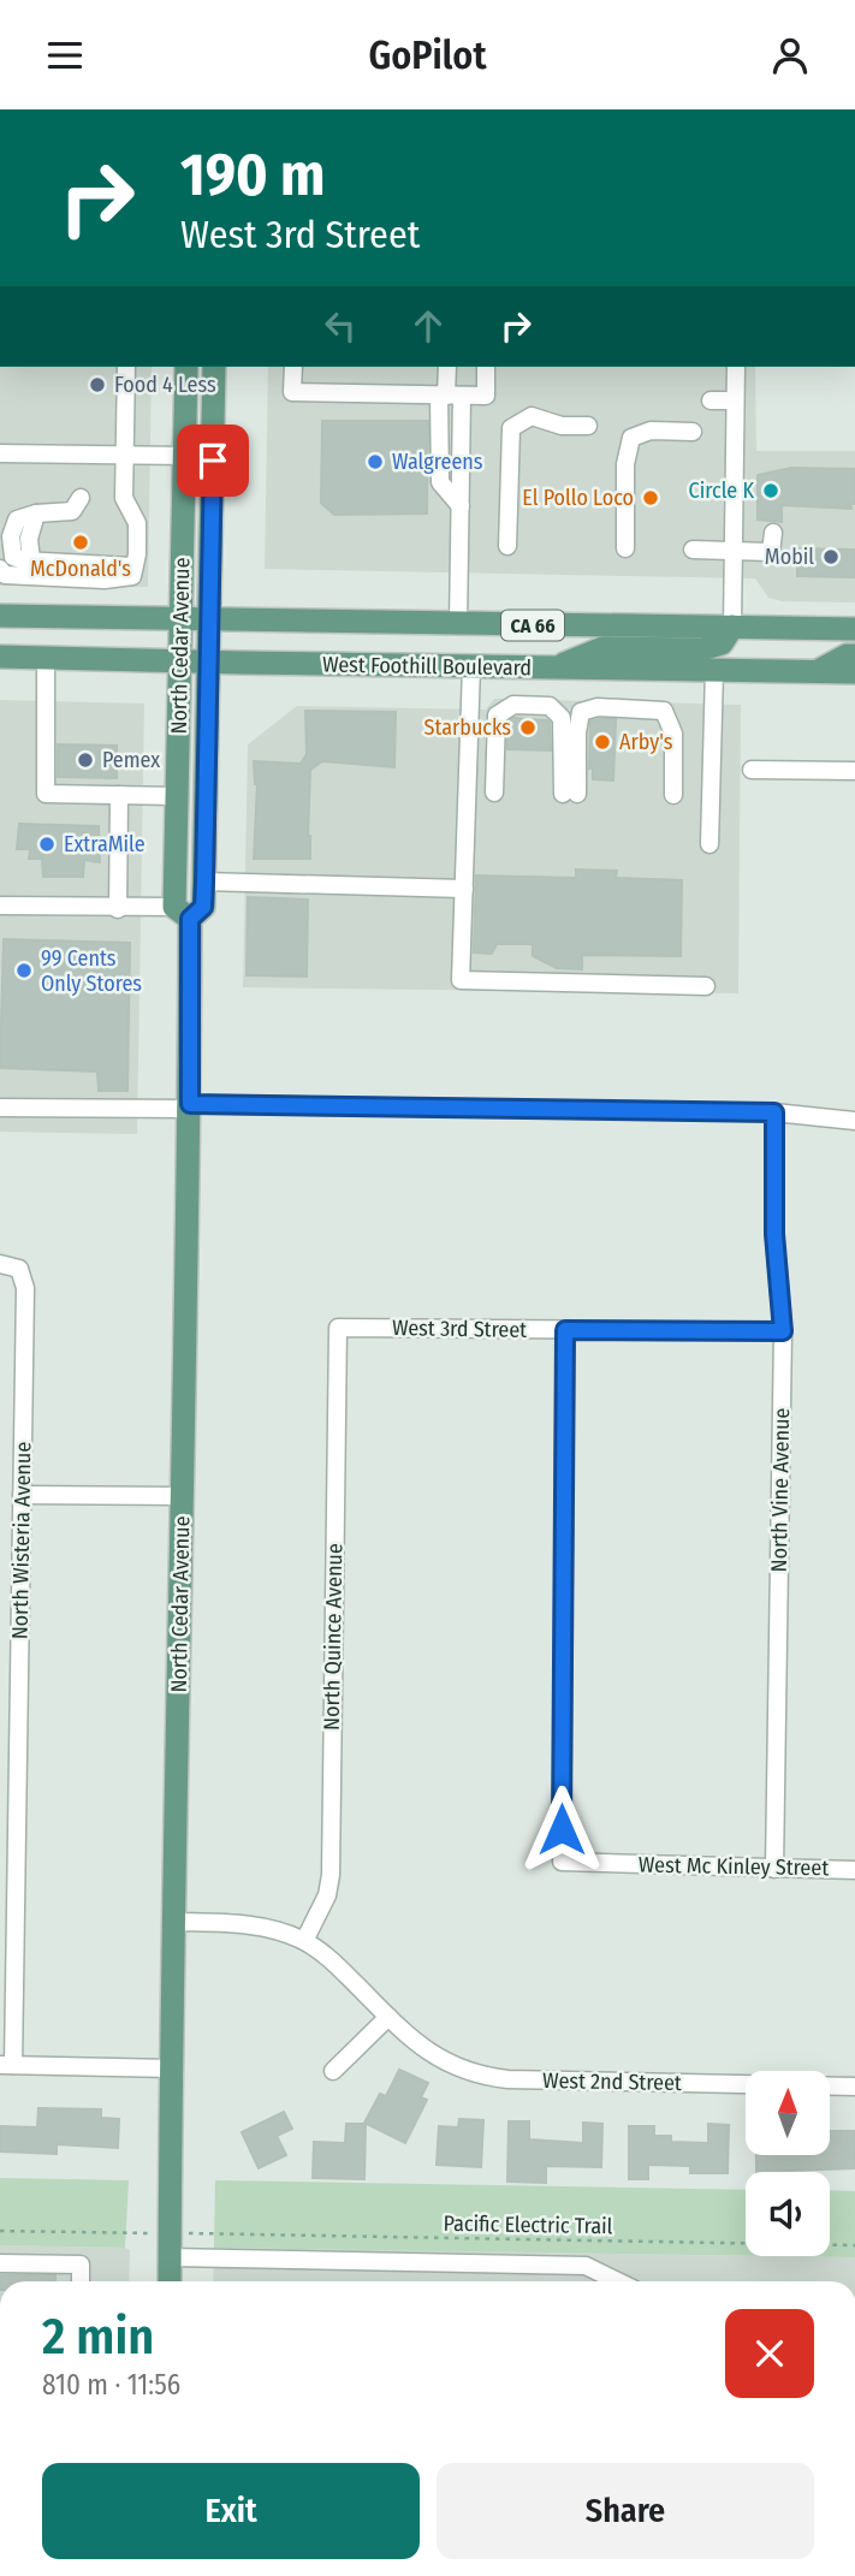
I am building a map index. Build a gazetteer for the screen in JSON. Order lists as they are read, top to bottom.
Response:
{
  "streets": {
    "main road": ["CA 66", "North Cedar Avenue", "West Foothill Boulevard"],
    "street": [
      "West 3rd Street",
      "North Vine Avenue",
      "North Wisteria Avenue",
      "North Quince Avenue",
      "West Mc Kinley Street",
      "West 2nd Street"
    ],
    "path": ["Pacific Electric Trail"]
  },
  "crossings": [
    ["North Cedar Avenue", "West Foothill Boulevard"],
    ["North Cedar Avenue", "West 2nd Street"],
    ["West 3rd Street", "North Vine Avenue"],
    ["West 3rd Street", "North Quince Avenue"],
    ["West 3rd Street", "West Mc Kinley Street"],
    ["North Vine Avenue", "West Mc Kinley Street"],
    ["North Quince Avenue", "West 2nd Street"]
  ],
  "places": [
    "Food 4 Less",
    "Walgreens",
    "Circle K",
    "El Pollo Loco",
    "McDonald's",
    "Mobil",
    "Starbucks",
    "Arby's",
    "Pemex",
    "ExtraMile",
    "99 Cents Only Stores"
  ],
  "north": "top",
  "page": {
    "header": "GoPilot",
    "turn": ["190 m", "West 3rd Street"],
    "heading": ["2 min", "810 m · 11:56"],
    "buttons": ["Exit", "Share"]
  }
}
